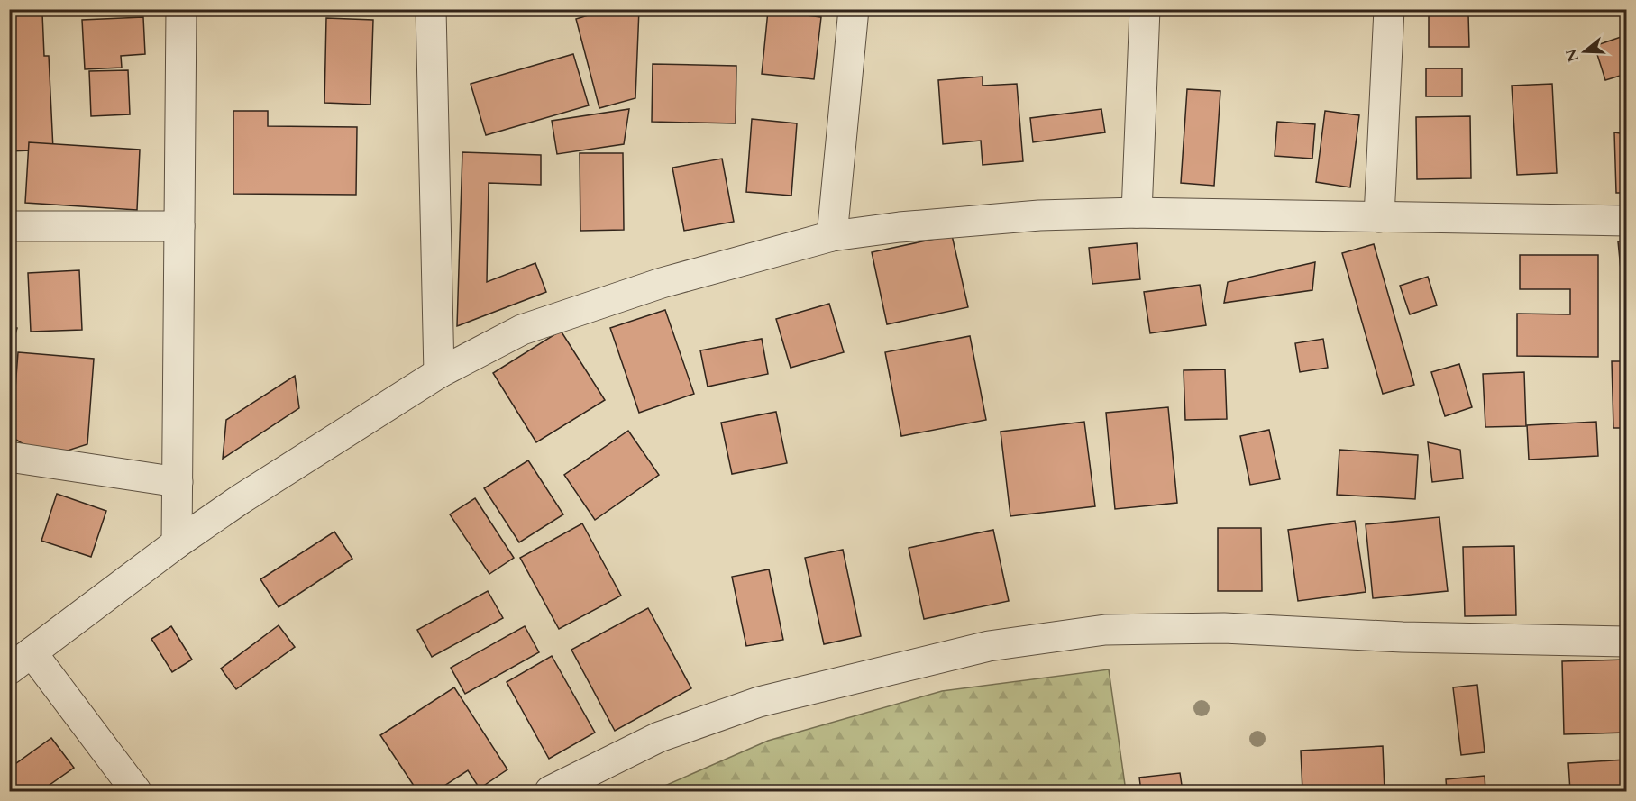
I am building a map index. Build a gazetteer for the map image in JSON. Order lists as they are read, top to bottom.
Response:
{
  "north": "left"
}
